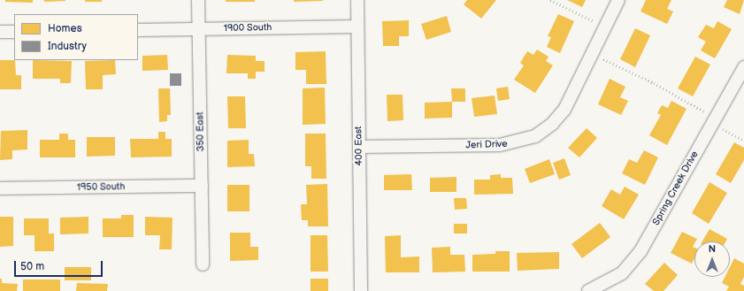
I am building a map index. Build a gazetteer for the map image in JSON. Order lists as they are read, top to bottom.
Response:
{
  "streets": {
    "street": [
      "1900 South",
      "350 East",
      "Jeri Drive",
      "400 East",
      "1950 South",
      "Spring Creek Drive"
    ]
  },
  "crossings": [
    ["1900 South", "350 East"],
    ["1900 South", "400 East"],
    ["350 East", "1950 South"],
    ["Jeri Drive", "400 East"]
  ],
  "legend": ["Homes", "Industry"],
  "scale_bar": "50 m",
  "north": "top"
}
